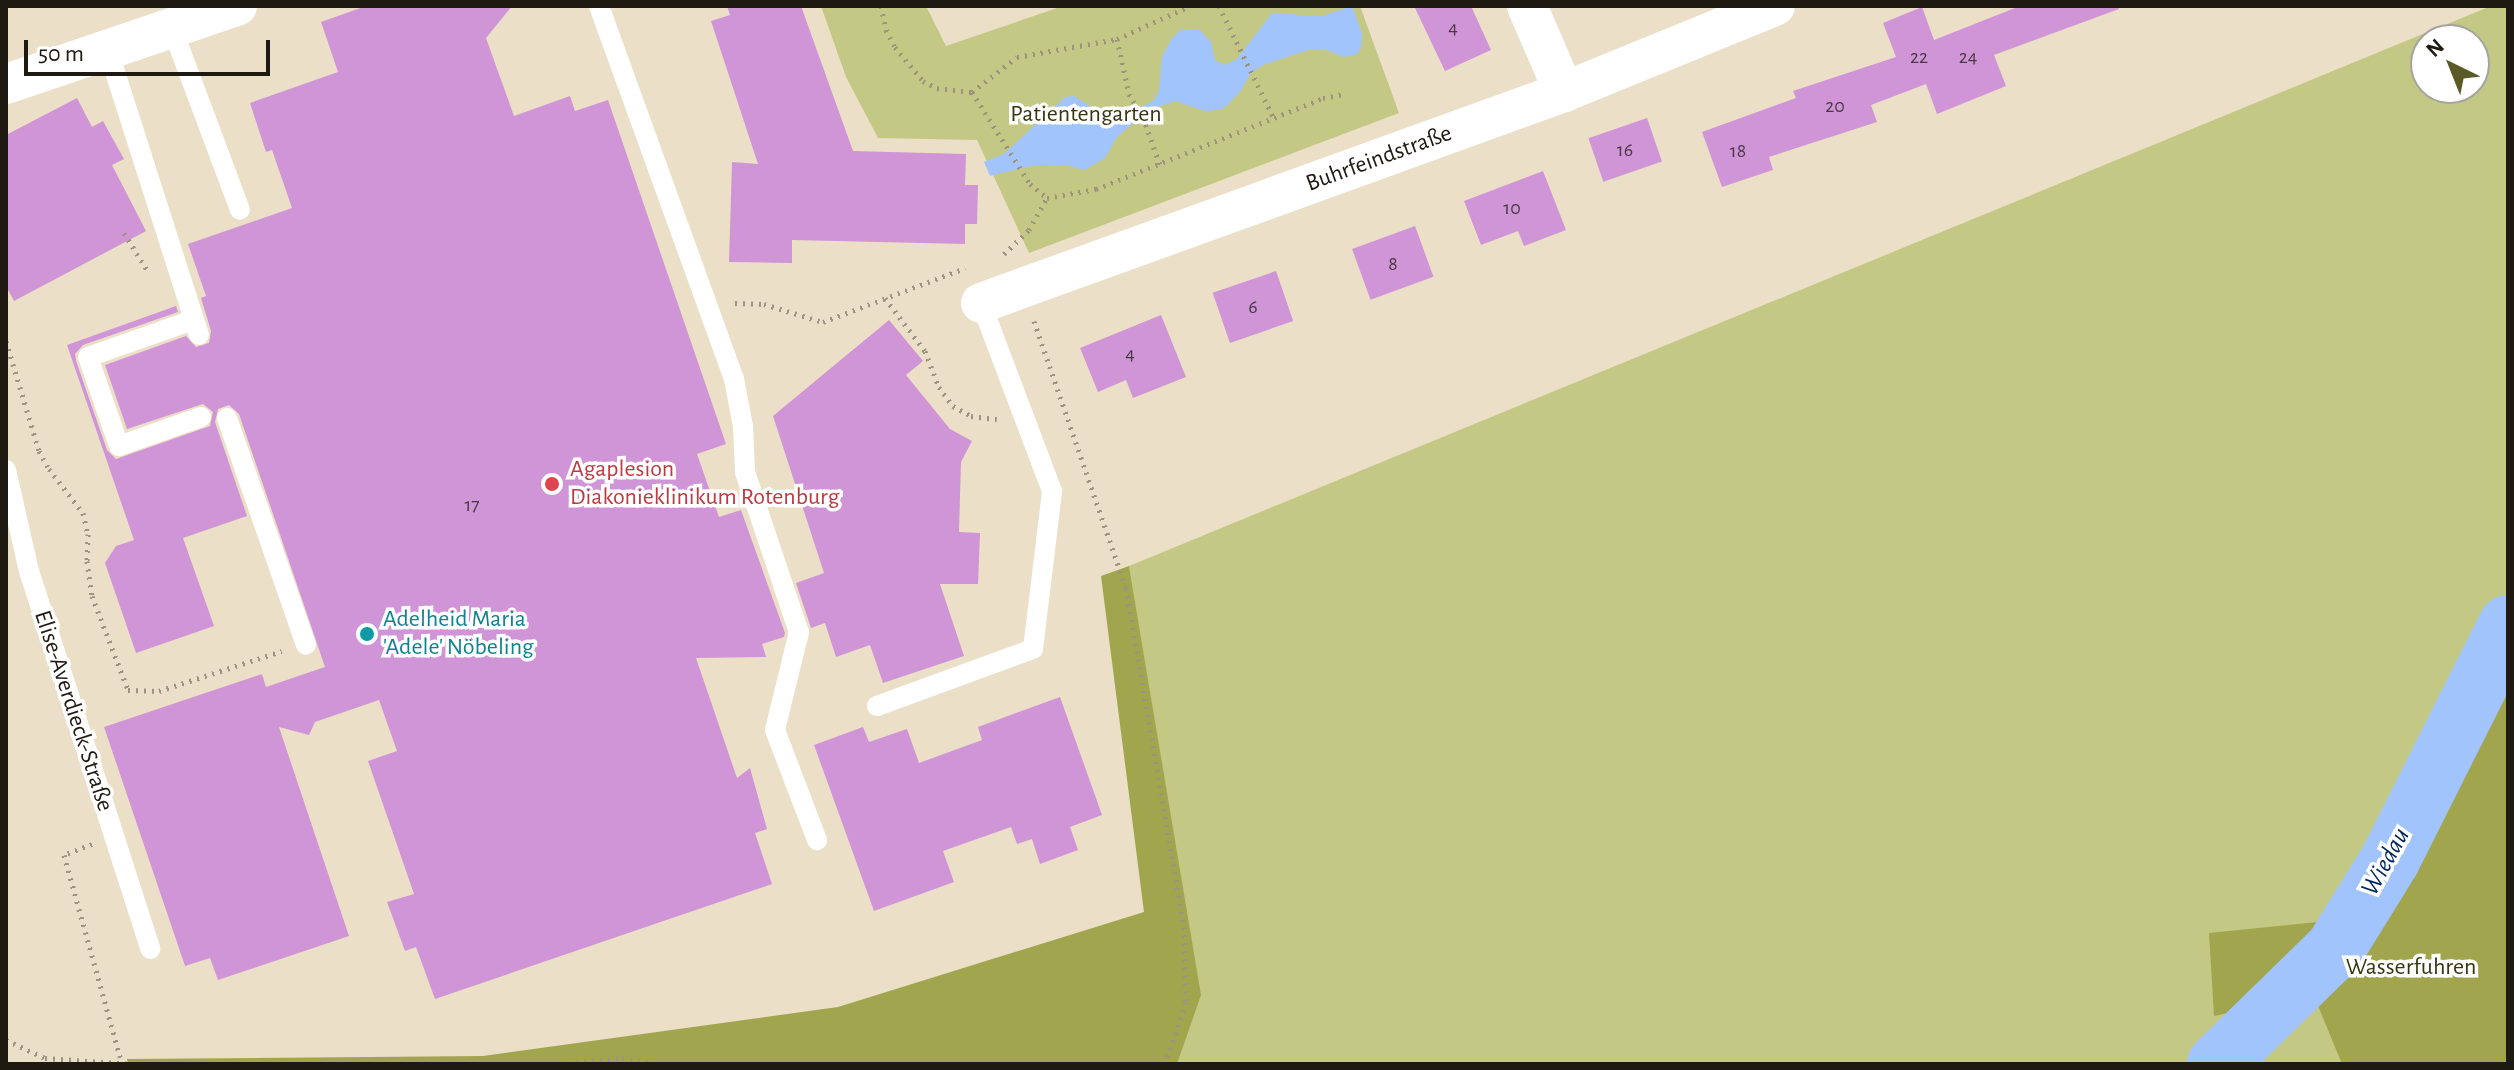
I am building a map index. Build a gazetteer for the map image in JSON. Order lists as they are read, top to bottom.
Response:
{
  "streets": {
    "street": ["Buhrfeindstraße"],
    "lane": ["Elise-Averdieck-Straße"]
  },
  "water": ["Wiedau"],
  "parks": ["Patientengarten", "Wasserfuhren"],
  "places": ["Agaplesion Diakonieklinikum Rotenburg", "Adelheid Maria 'Adele' Nöbeling"],
  "house_numbers": [
    "4",
    "22",
    "24",
    "20",
    "16",
    "18",
    "10",
    "8",
    "6",
    "4",
    "17"
  ],
  "scale_bar": "50 m",
  "north": "top left"
}
